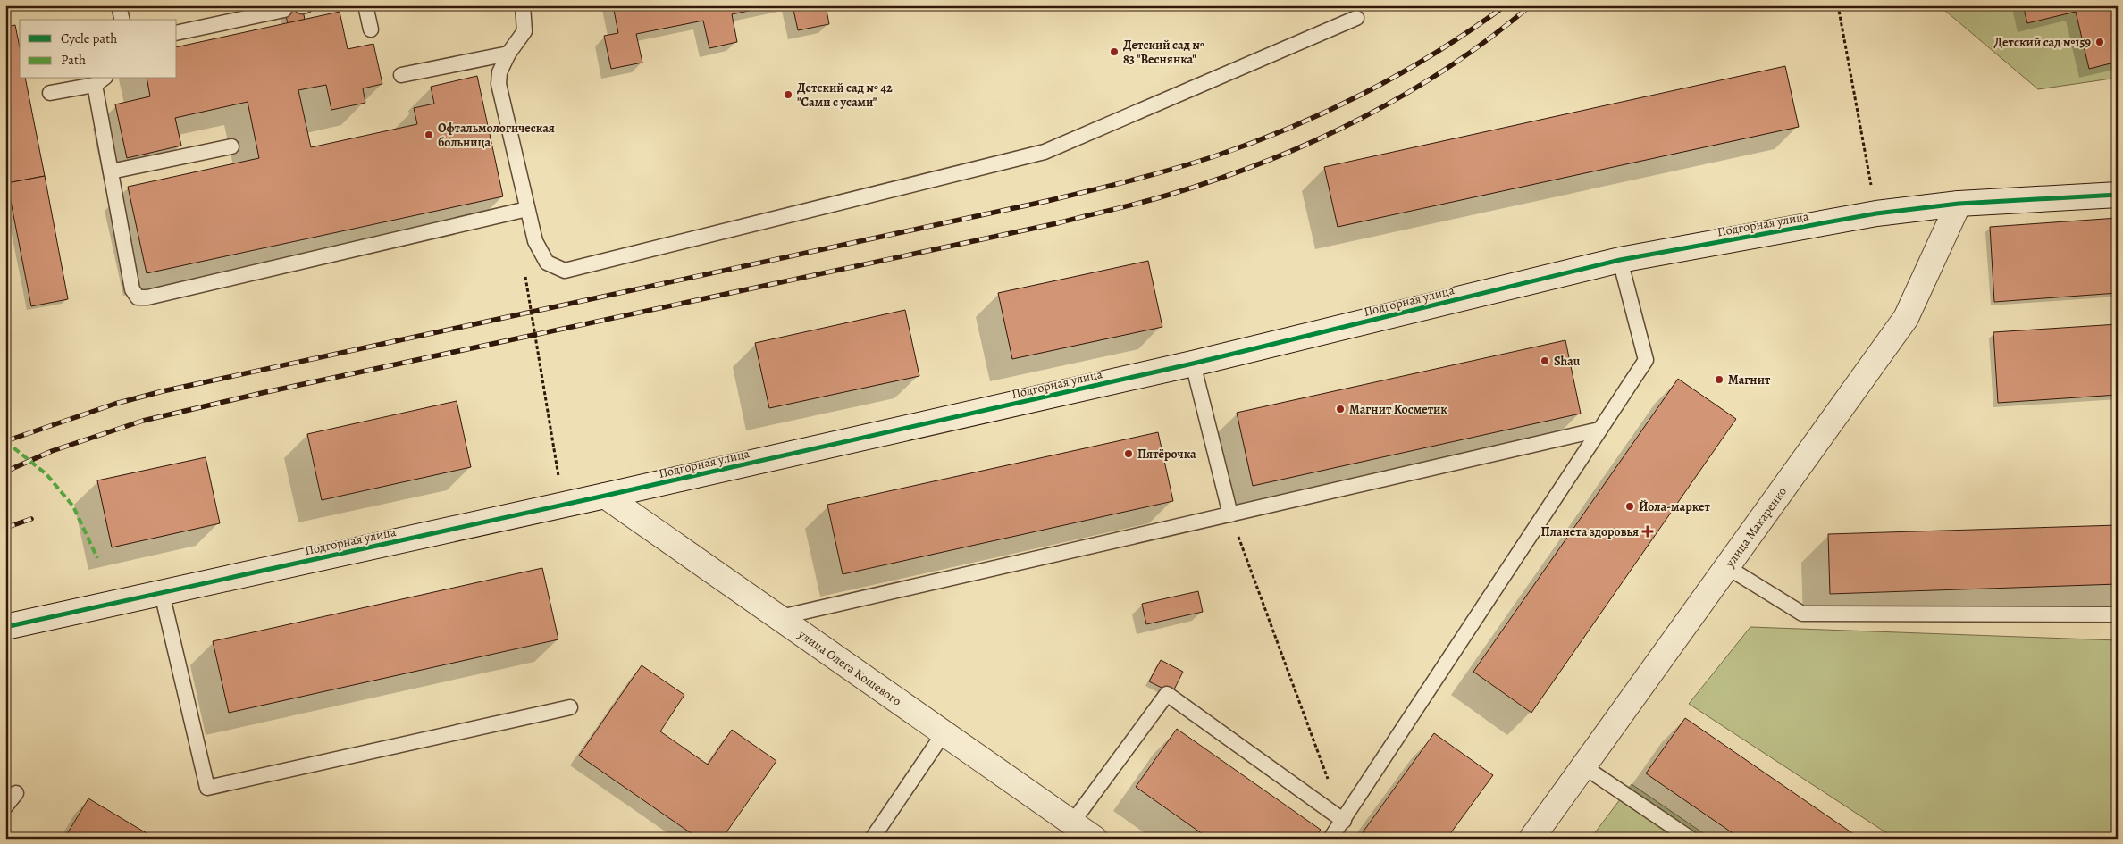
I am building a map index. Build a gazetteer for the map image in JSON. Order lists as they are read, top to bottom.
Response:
{
  "streets": {
    "street": ["Подгорная улица", "улица Макаренко", "улица Олега Кошевого"]
  },
  "crossings": [
    ["Подгорная улица", "улица Макаренко"],
    ["Подгорная улица", "улица Олега Кошевого"]
  ],
  "places": {
    "other": [
      "Детский сад №159",
      "Детский сад № 83 \"Веснянка\"",
      "Детский сад № 42 \"Сами с усами\"",
      "Офтальмологическая больница",
      "Shau",
      "Магнит",
      "Магнит Косметик",
      "Пятёрочка",
      "Йола-маркет"
    ],
    "health": ["Планета здоровья"]
  },
  "legend": ["Cycle path", "Path"]
}
